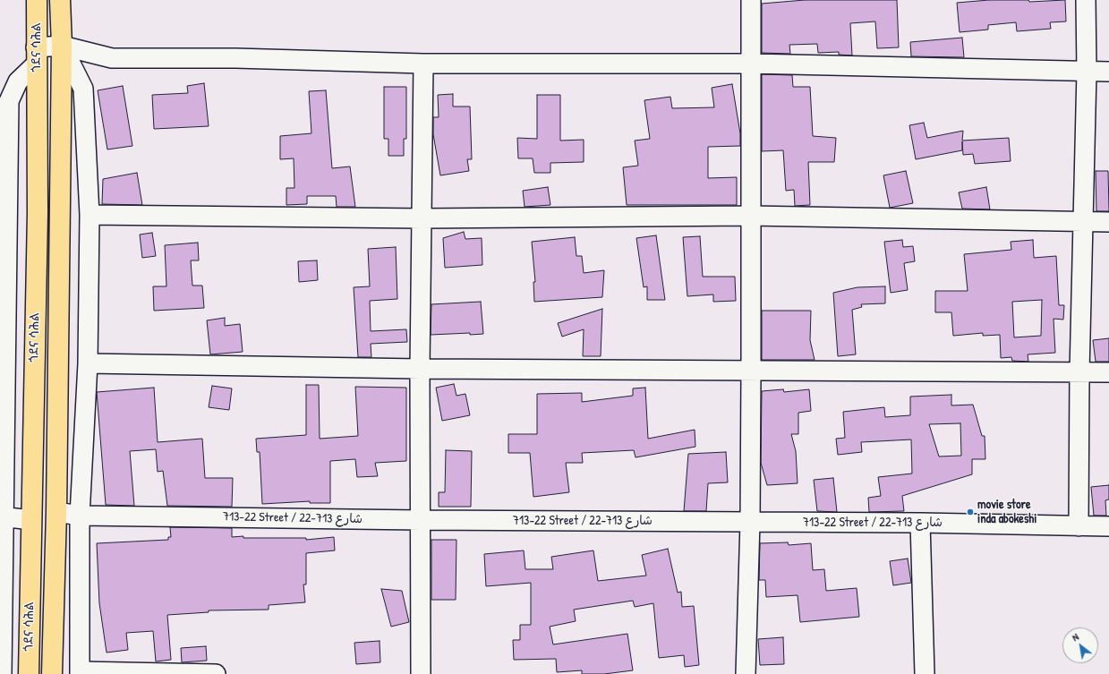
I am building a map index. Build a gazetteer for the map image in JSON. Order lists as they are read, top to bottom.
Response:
{
  "streets": {
    "highway": ["ጎደና ሳሕል"],
    "street": ["713-22 Street / شارع 713-22"]
  },
  "crossings": [
    ["ጎደና ሳሕል", "713-22 Street / شارع 713-22"]
  ],
  "places": ["movie store inda abokeshi"],
  "north": "top left"
}
